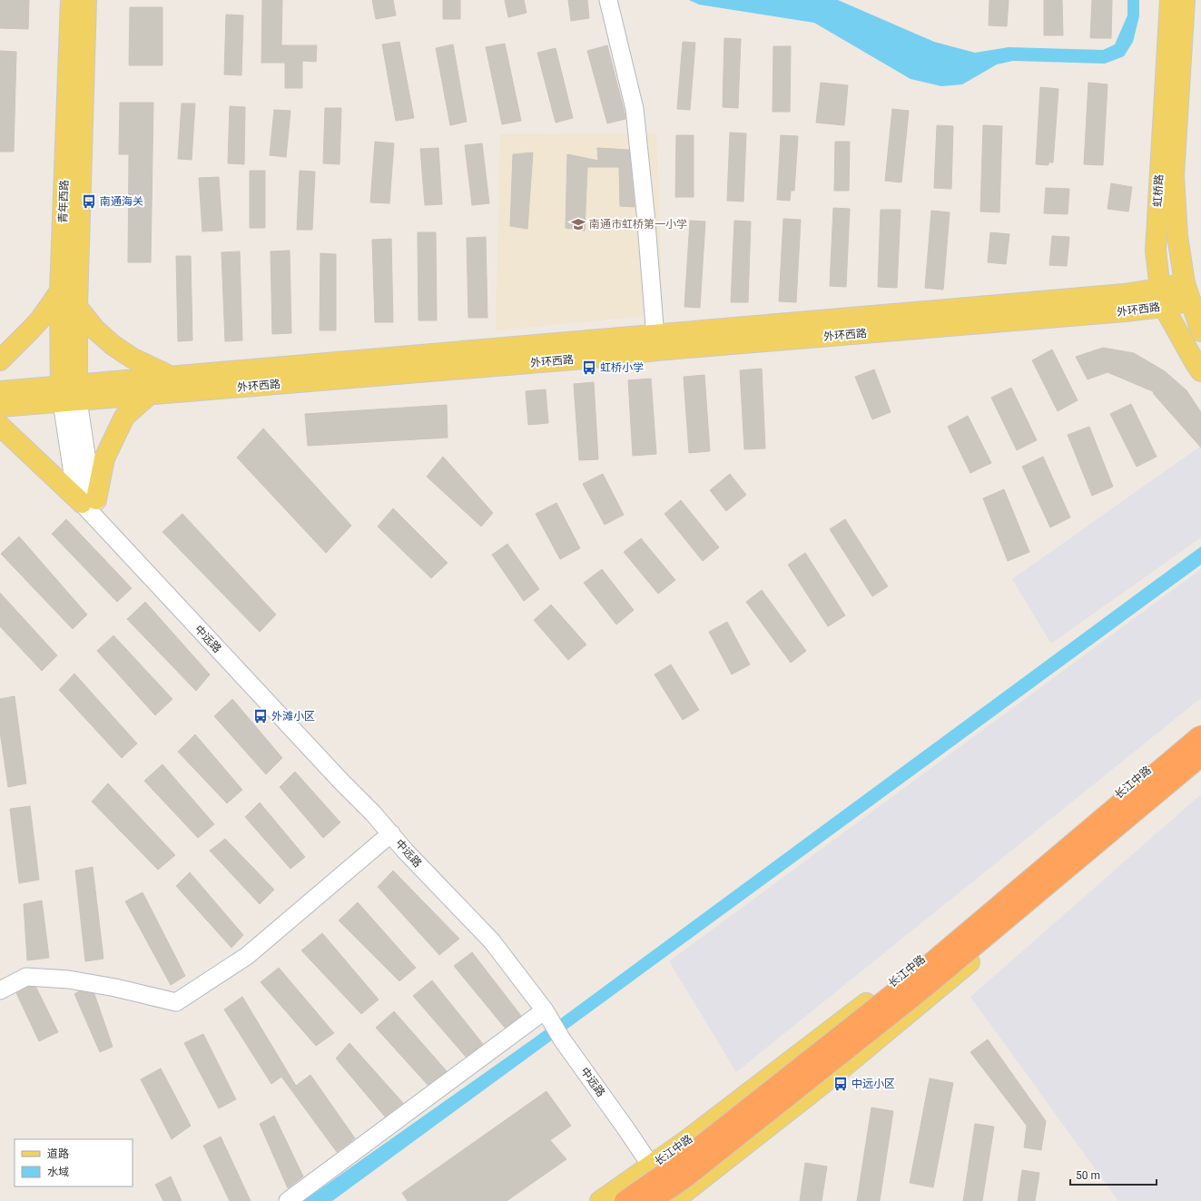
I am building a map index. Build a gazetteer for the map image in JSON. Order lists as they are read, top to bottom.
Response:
{
  "streets": {
    "highway": ["长江中路"],
    "main road": ["虹桥路", "青年西路", "外环西路"],
    "street": ["中远路"]
  },
  "crossings": [
    ["虹桥路", "外环西路"],
    ["青年西路", "外环西路"],
    ["青年西路", "中远路"],
    ["外环西路", "中远路"],
    ["中远路", "长江中路"]
  ],
  "places": {
    "bus stop": [
      "南通海关",
      "虹桥小学",
      "外滩小区",
      "中远小区"
    ],
    "school or university": ["南通市虹桥第一小学"]
  },
  "legend": ["道路", "水域"],
  "scale_bar": "50 m"
}
